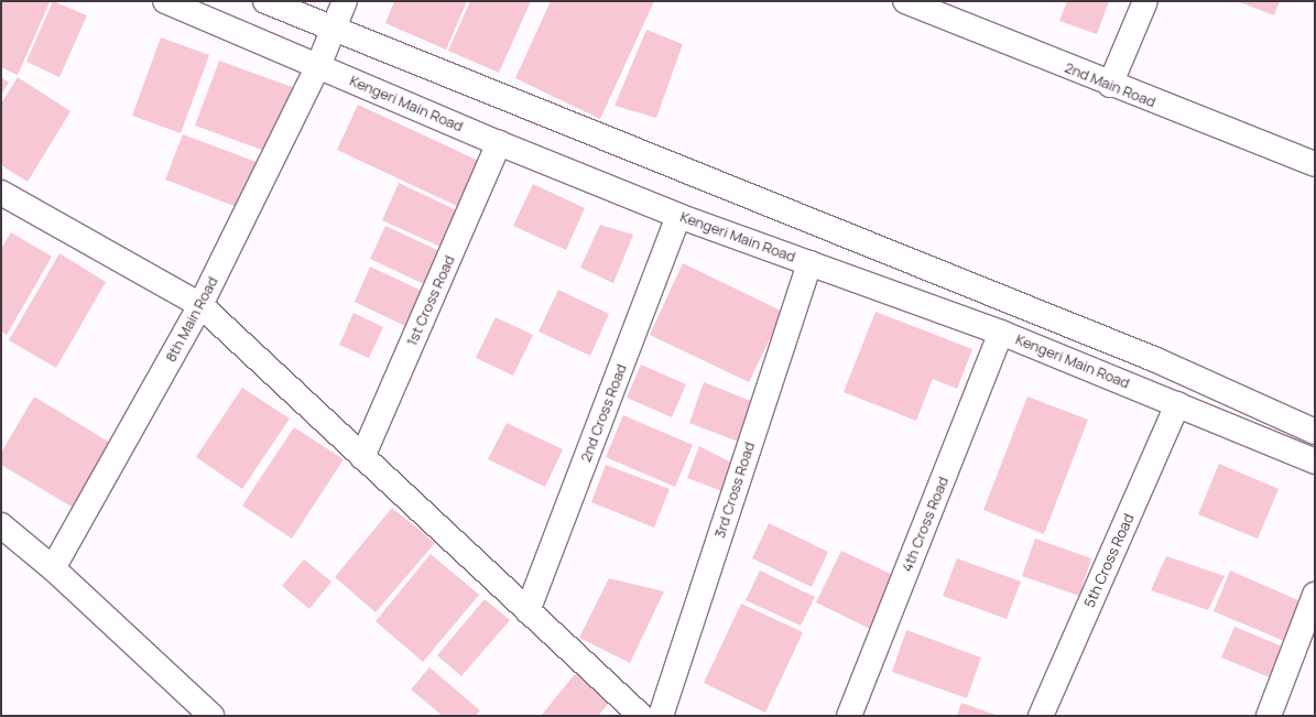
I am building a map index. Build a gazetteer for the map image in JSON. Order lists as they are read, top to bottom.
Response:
{
  "streets": {
    "street": [
      "2nd Main Road",
      "Kengeri Main Road",
      "1st Cross Road",
      "8th Main Road",
      "2nd Cross Road",
      "3rd Cross Road",
      "4th Cross Road",
      "5th Cross Road"
    ]
  },
  "crossings": [
    ["Kengeri Main Road", "1st Cross Road"],
    ["Kengeri Main Road", "8th Main Road"],
    ["Kengeri Main Road", "2nd Cross Road"],
    ["Kengeri Main Road", "3rd Cross Road"],
    ["Kengeri Main Road", "4th Cross Road"],
    ["Kengeri Main Road", "5th Cross Road"]
  ]
}
